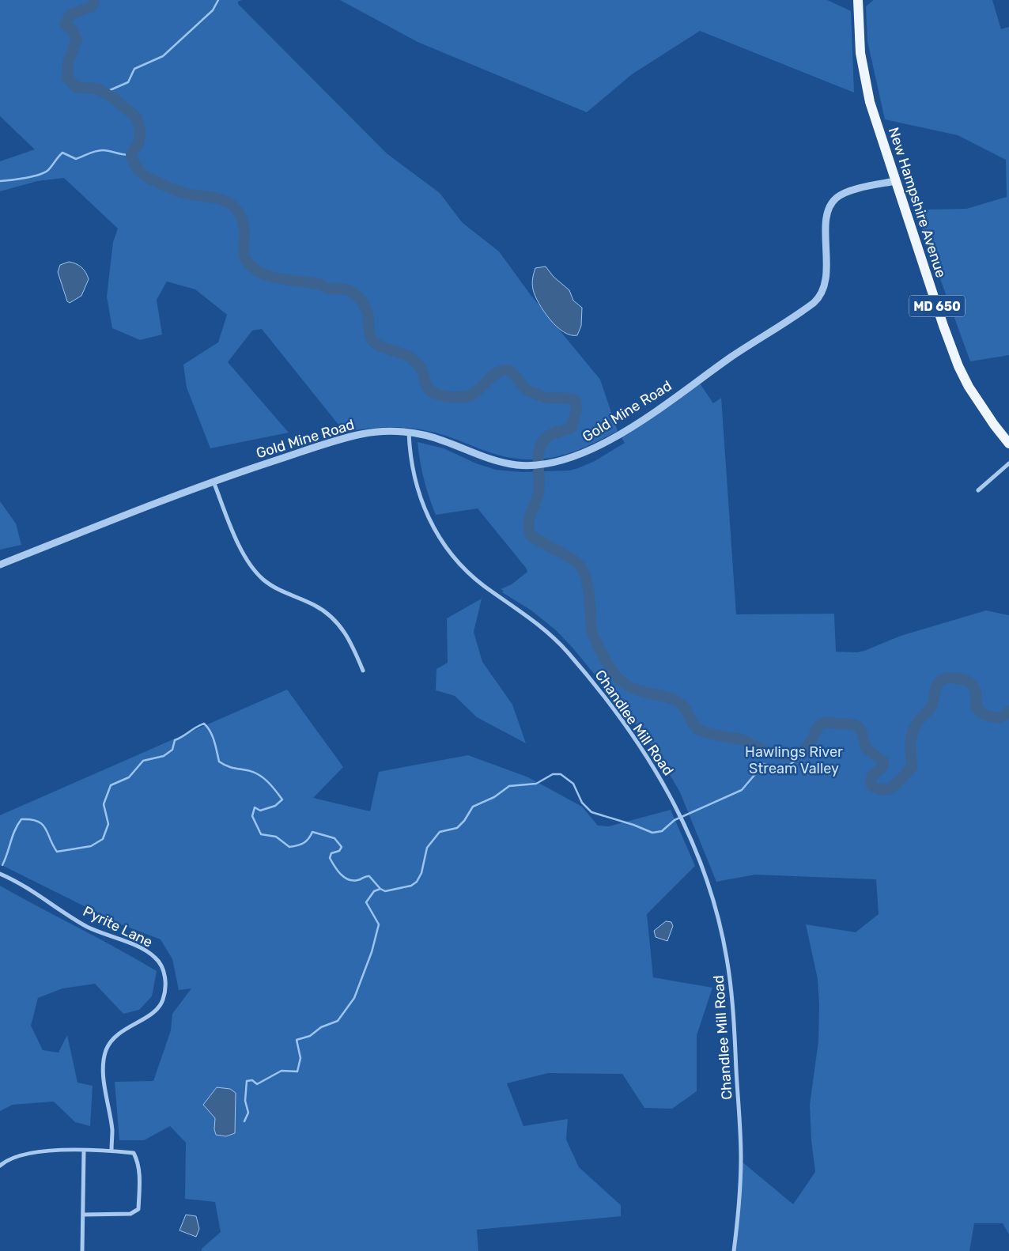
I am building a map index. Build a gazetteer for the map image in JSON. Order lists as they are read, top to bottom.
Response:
{
  "streets": {
    "main road": ["New Hampshire Avenue", "MD 650"],
    "street": ["Gold Mine Road", "Chandlee Mill Road", "Pyrite Lane"]
  },
  "crossings": [
    ["New Hampshire Avenue", "Gold Mine Road"],
    ["Gold Mine Road", "Chandlee Mill Road"]
  ],
  "parks": ["Hawlings River Stream Valley"]
}
